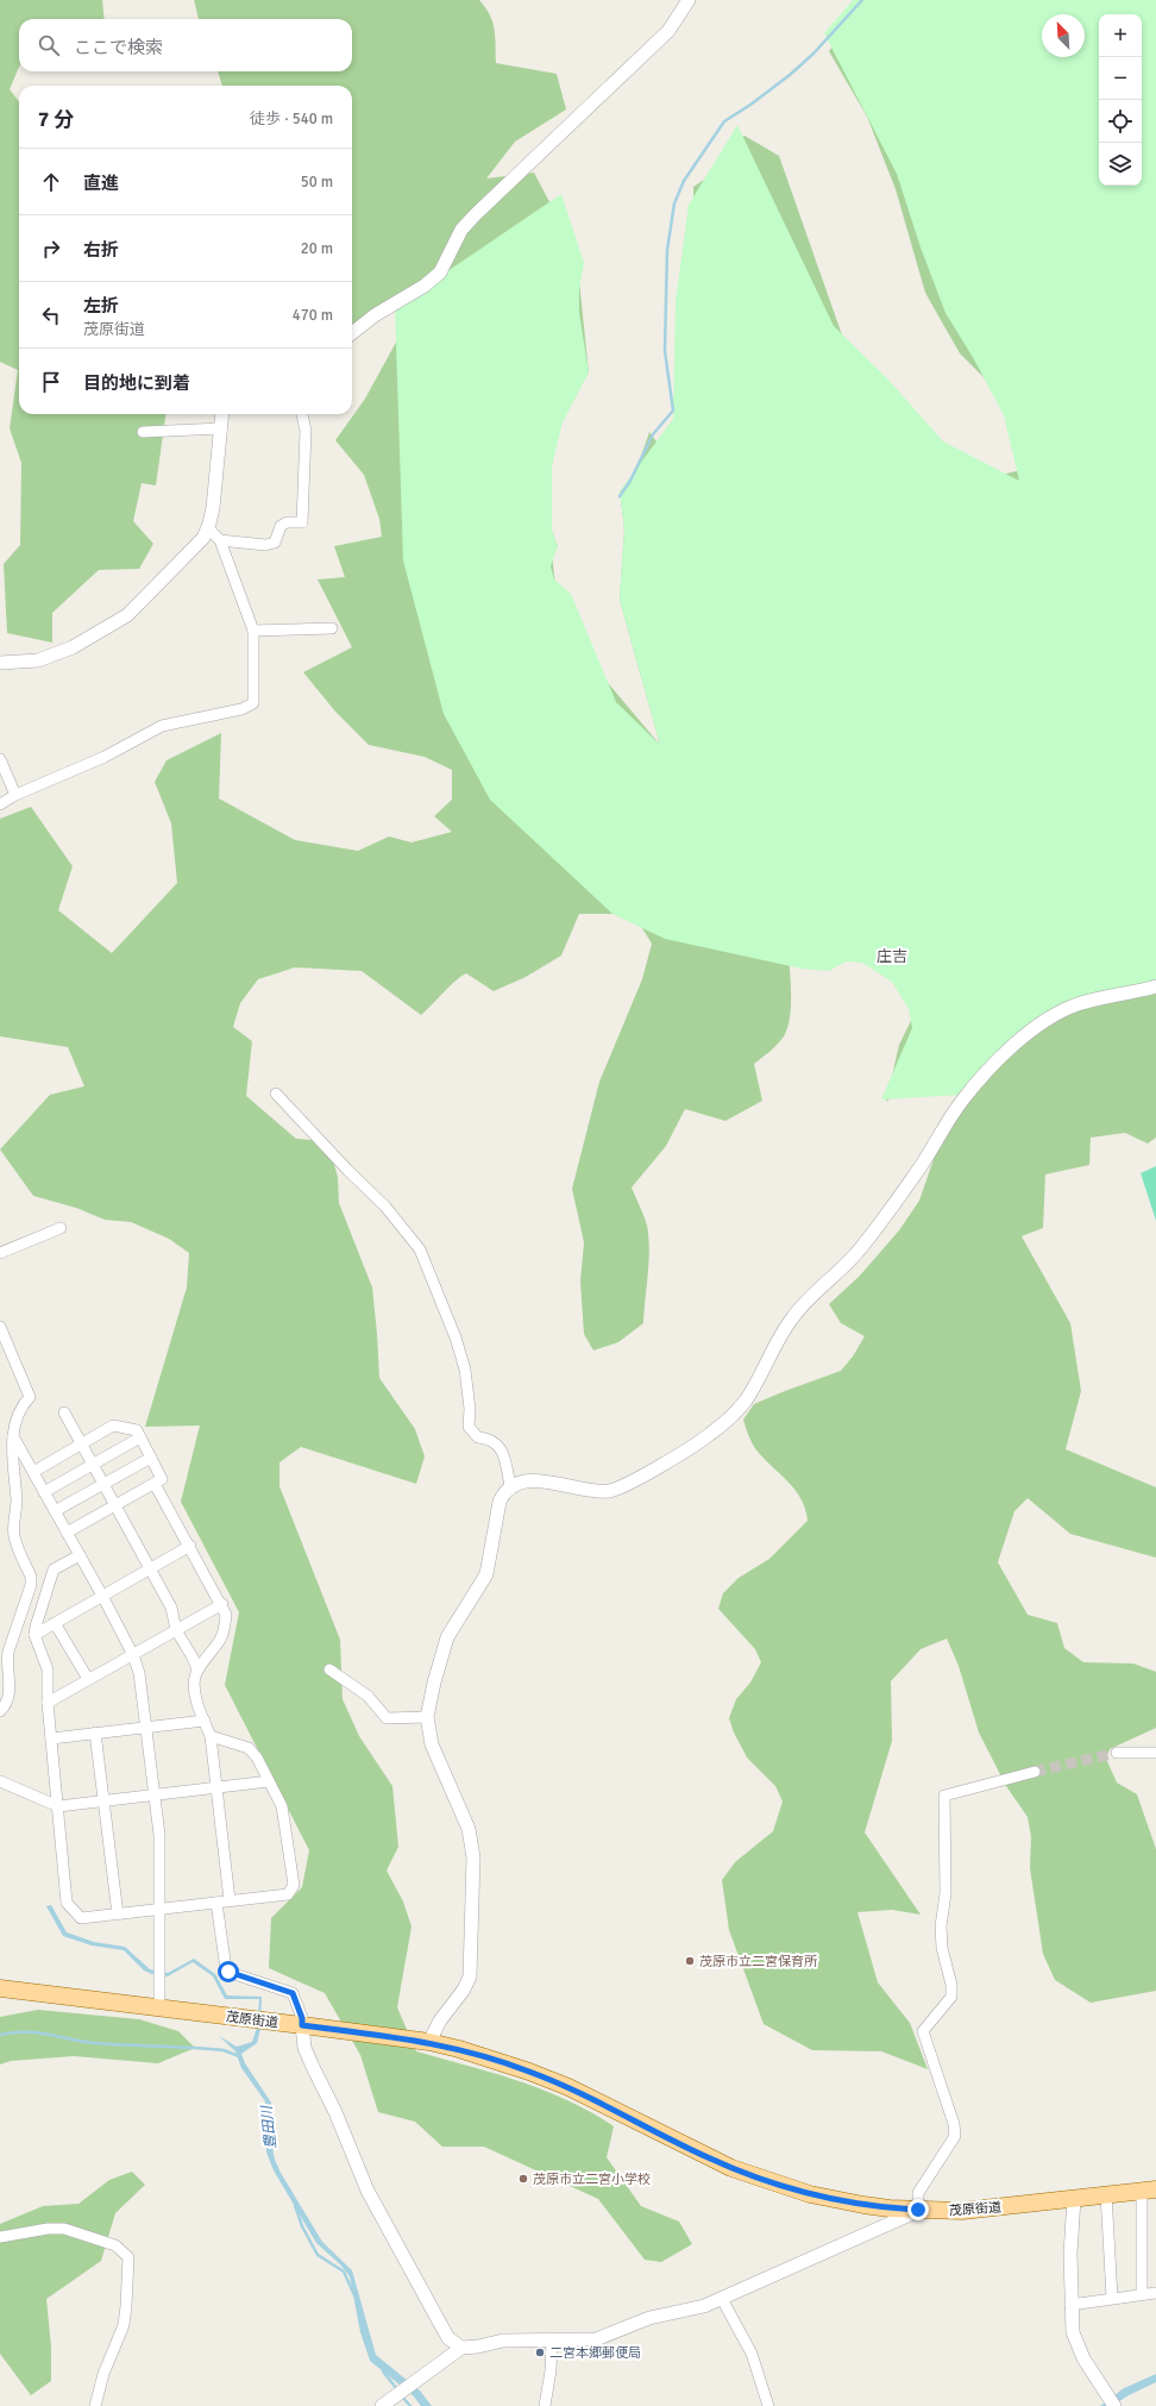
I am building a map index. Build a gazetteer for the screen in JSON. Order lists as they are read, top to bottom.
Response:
{
  "streets": {
    "main road": ["茂原街道"]
  },
  "districts": ["庄吉"],
  "water": ["豊田川"],
  "places": ["茂原市立二宮保育所", "茂原市立二宮小学校", "二宮本郷郵便局"],
  "north": "top left",
  "page": {
    "map_buttons": ["+", "−"],
    "search": "ここで検索",
    "heading": ["7 分", "徒歩 · 540 m"],
    "list": [
      ["直進", "50 m"],
      ["右折", "20 m"],
      ["左折", "茂原街道", "470 m"],
      "目的地に到着"
    ]
  }
}
